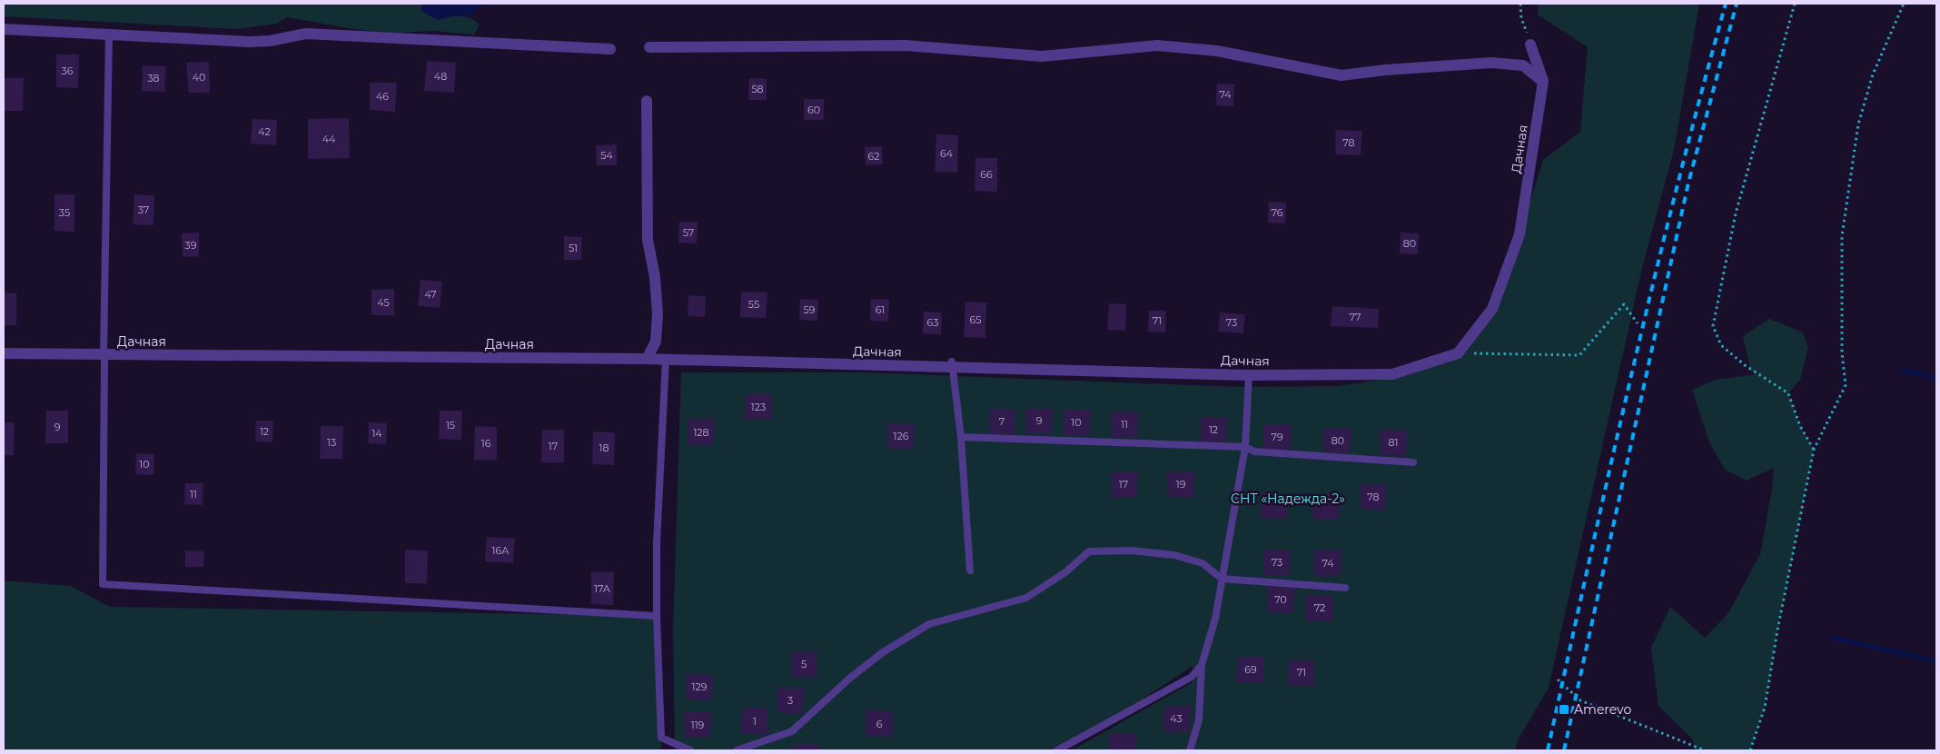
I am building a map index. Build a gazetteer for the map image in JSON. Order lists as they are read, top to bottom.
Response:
{
  "streets": {
    "street": ["Дачная"]
  },
  "parks": ["СНТ «Надежда-2»"],
  "places": {
    "transit": ["Amerevo"]
  },
  "house_numbers": [
    "36",
    "48",
    "40",
    "38",
    "58",
    "74",
    "46",
    "60",
    "42",
    "44",
    "78",
    "64",
    "54",
    "62",
    "66",
    "37",
    "35",
    "76",
    "57",
    "80",
    "39",
    "51",
    "47",
    "45",
    "55",
    "59",
    "61",
    "77",
    "65",
    "71",
    "63",
    "73",
    "123",
    "9",
    "7",
    "10",
    "11",
    "15",
    "9",
    "12",
    "12",
    "128",
    "14",
    "126",
    "79",
    "80",
    "13",
    "81",
    "16",
    "17",
    "18",
    "10",
    "17",
    "19",
    "11",
    "78",
    "16А",
    "73",
    "74",
    "17А",
    "70",
    "72",
    "5",
    "69",
    "71",
    "129",
    "3",
    "43",
    "1",
    "6",
    "119"
  ]
}
